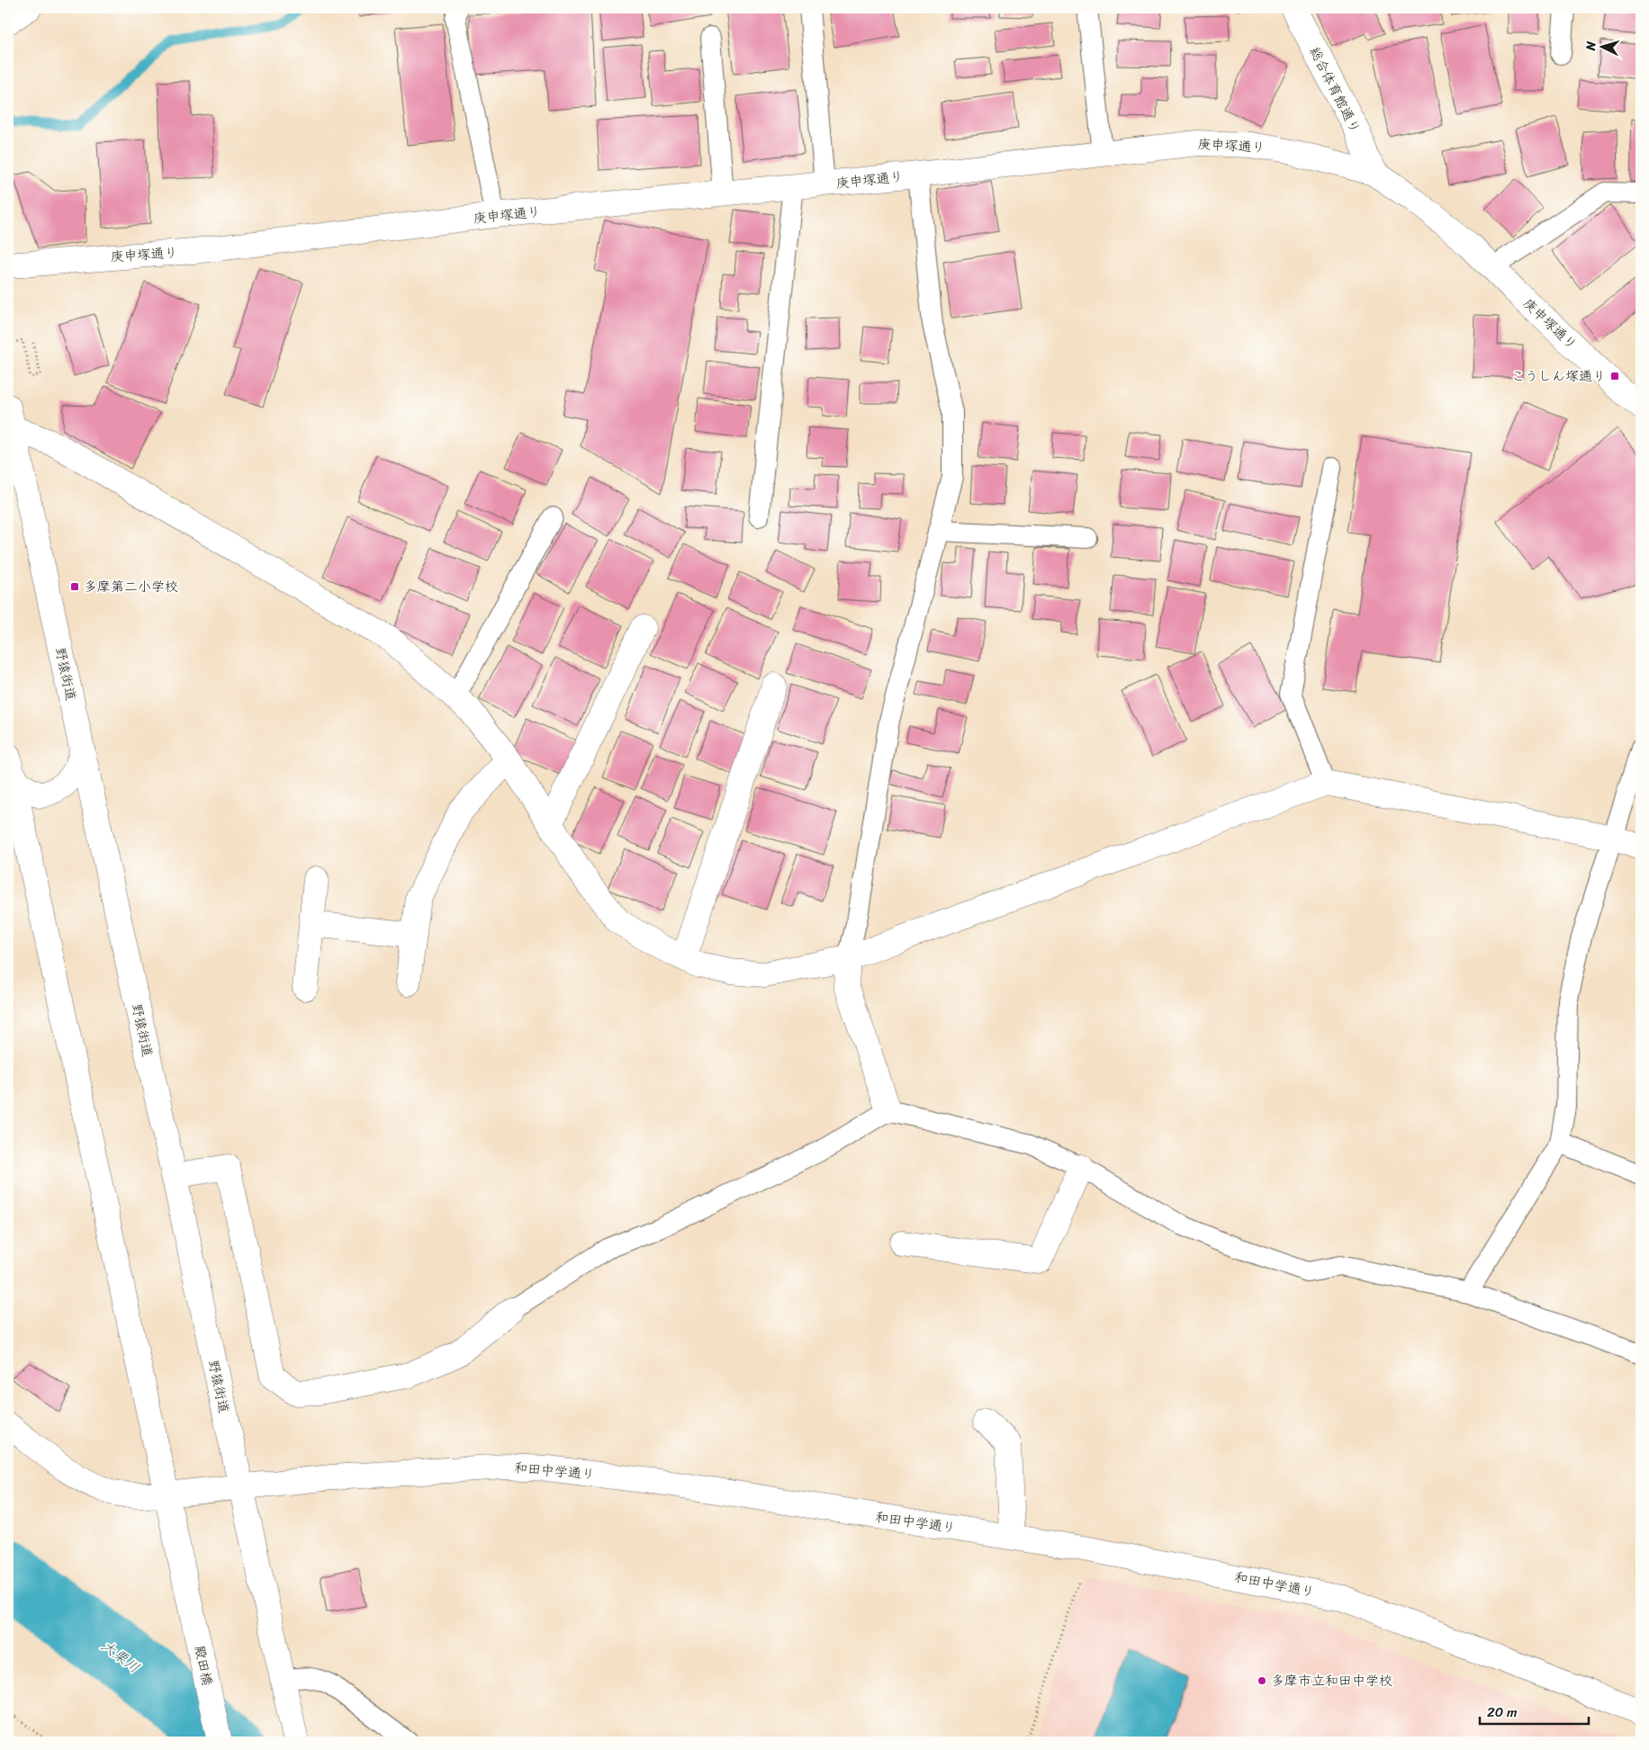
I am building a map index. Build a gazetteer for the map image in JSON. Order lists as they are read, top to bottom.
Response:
{
  "streets": {
    "street": [
      "総合体育館通り",
      "庚申塚通り",
      "野猿街道",
      "和田中学通り",
      "殿田橋"
    ]
  },
  "crossings": [
    ["総合体育館通り", "庚申塚通り"],
    ["野猿街道", "和田中学通り"],
    ["和田中学通り", "殿田橋"]
  ],
  "water": ["大栗川"],
  "places": {
    "transit": ["こうしん塚通り", "多摩第二小学校"],
    "other": ["多摩市立和田中学校"]
  },
  "scale_bar": "20 m",
  "north": "left"
}
